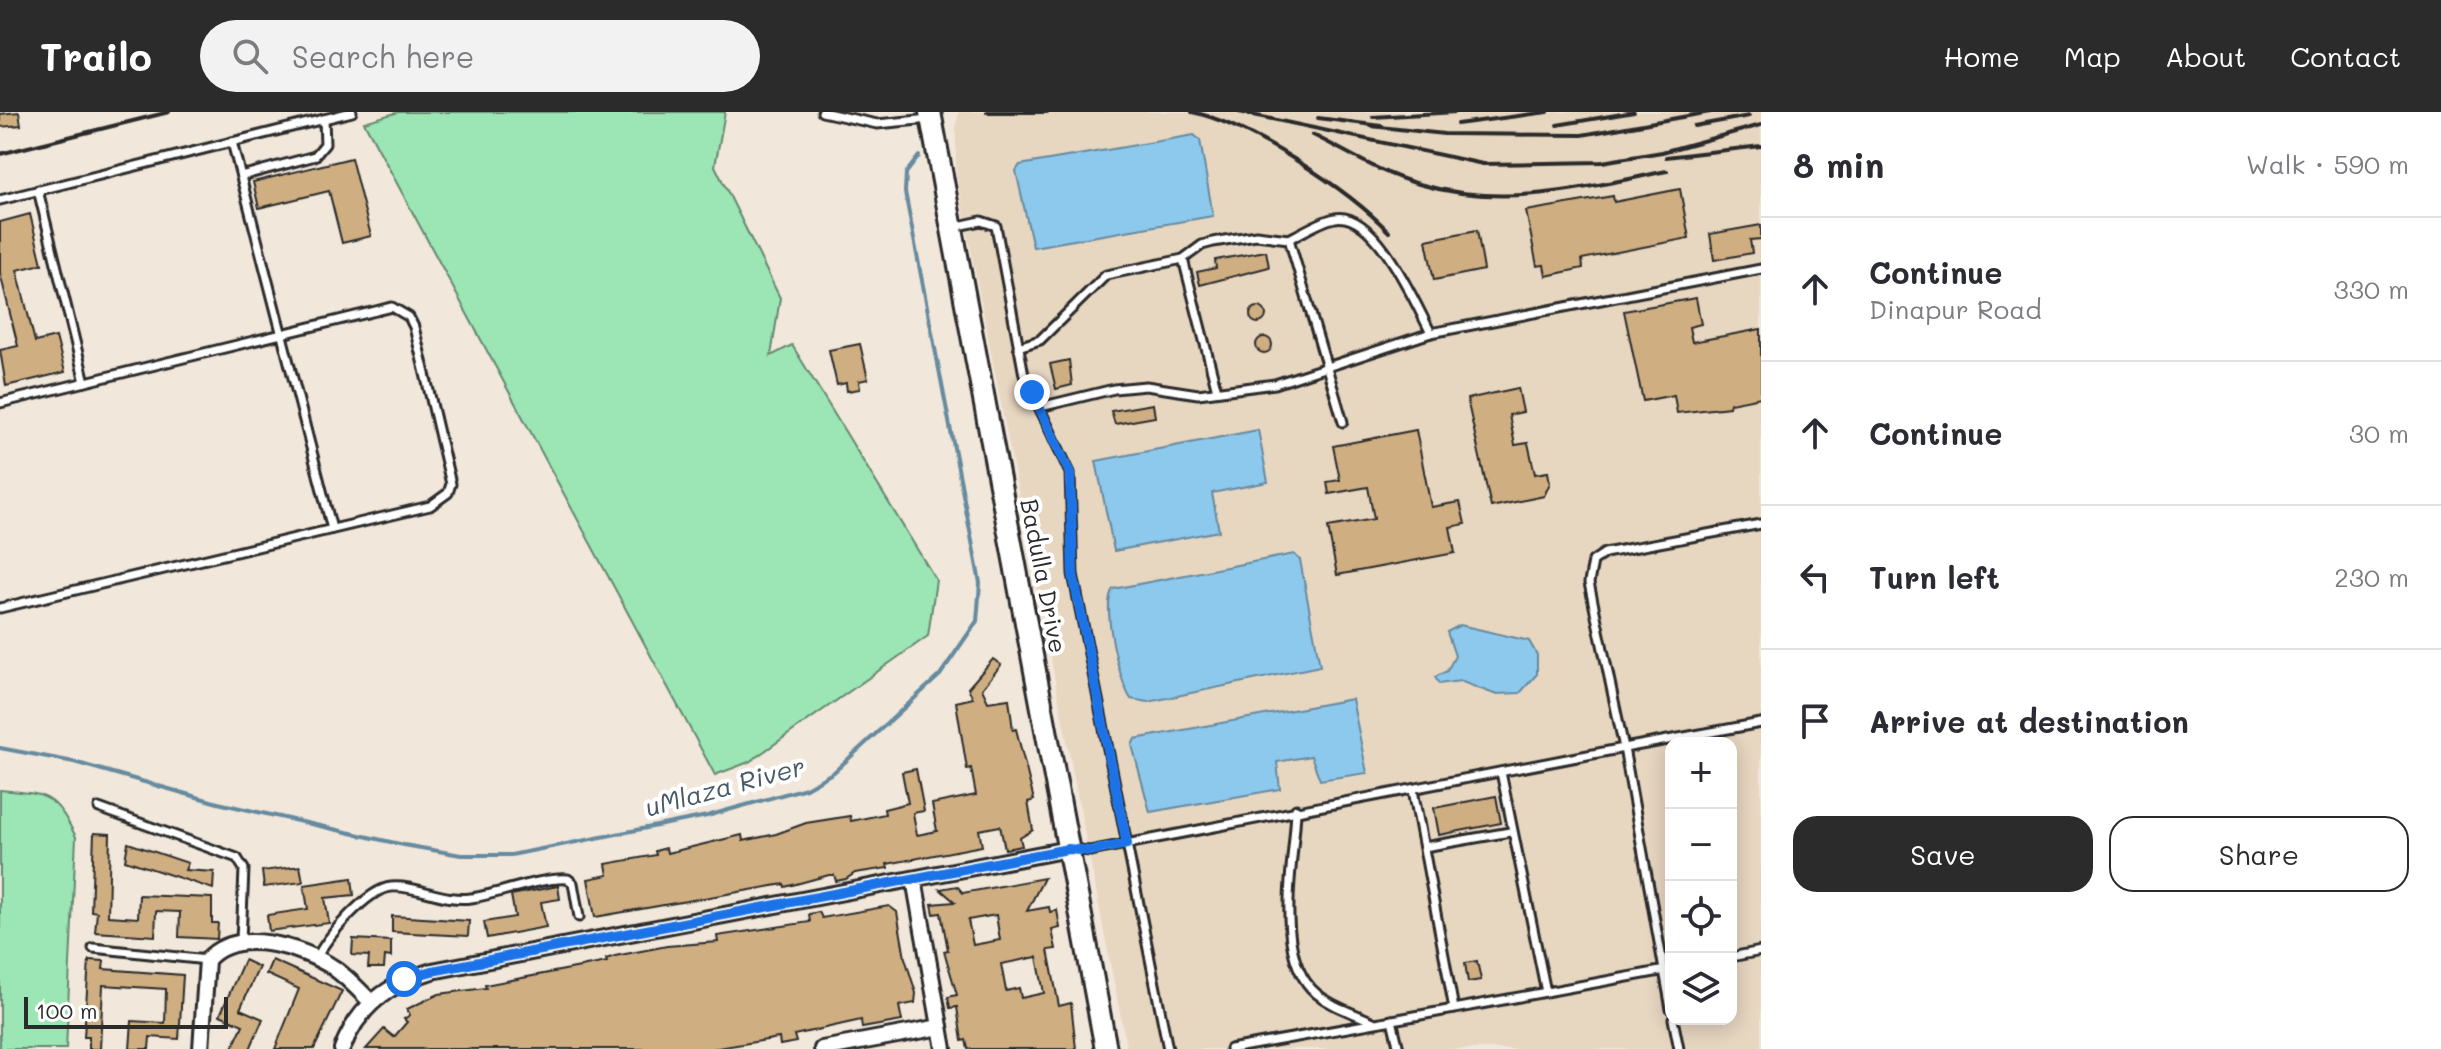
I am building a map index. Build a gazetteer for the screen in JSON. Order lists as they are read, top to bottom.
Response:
{
  "streets": {
    "street": ["Badulla Drive"]
  },
  "water": ["uMlaza River"],
  "scale_bar": "100 m",
  "page": {
    "header": "Trailo",
    "search": "Search here",
    "nav": [
      "Home",
      "Map",
      "About",
      "Contact"
    ],
    "heading": ["8 min", "Walk · 590 m"],
    "list": [
      ["Continue", "Dinapur Road", "330 m"],
      ["Continue", "30 m"],
      ["Turn left", "230 m"],
      "Arrive at destination"
    ],
    "map_buttons": ["+", "−"],
    "buttons": ["Save", "Share"],
    "scale": "100 m"
  }
}
